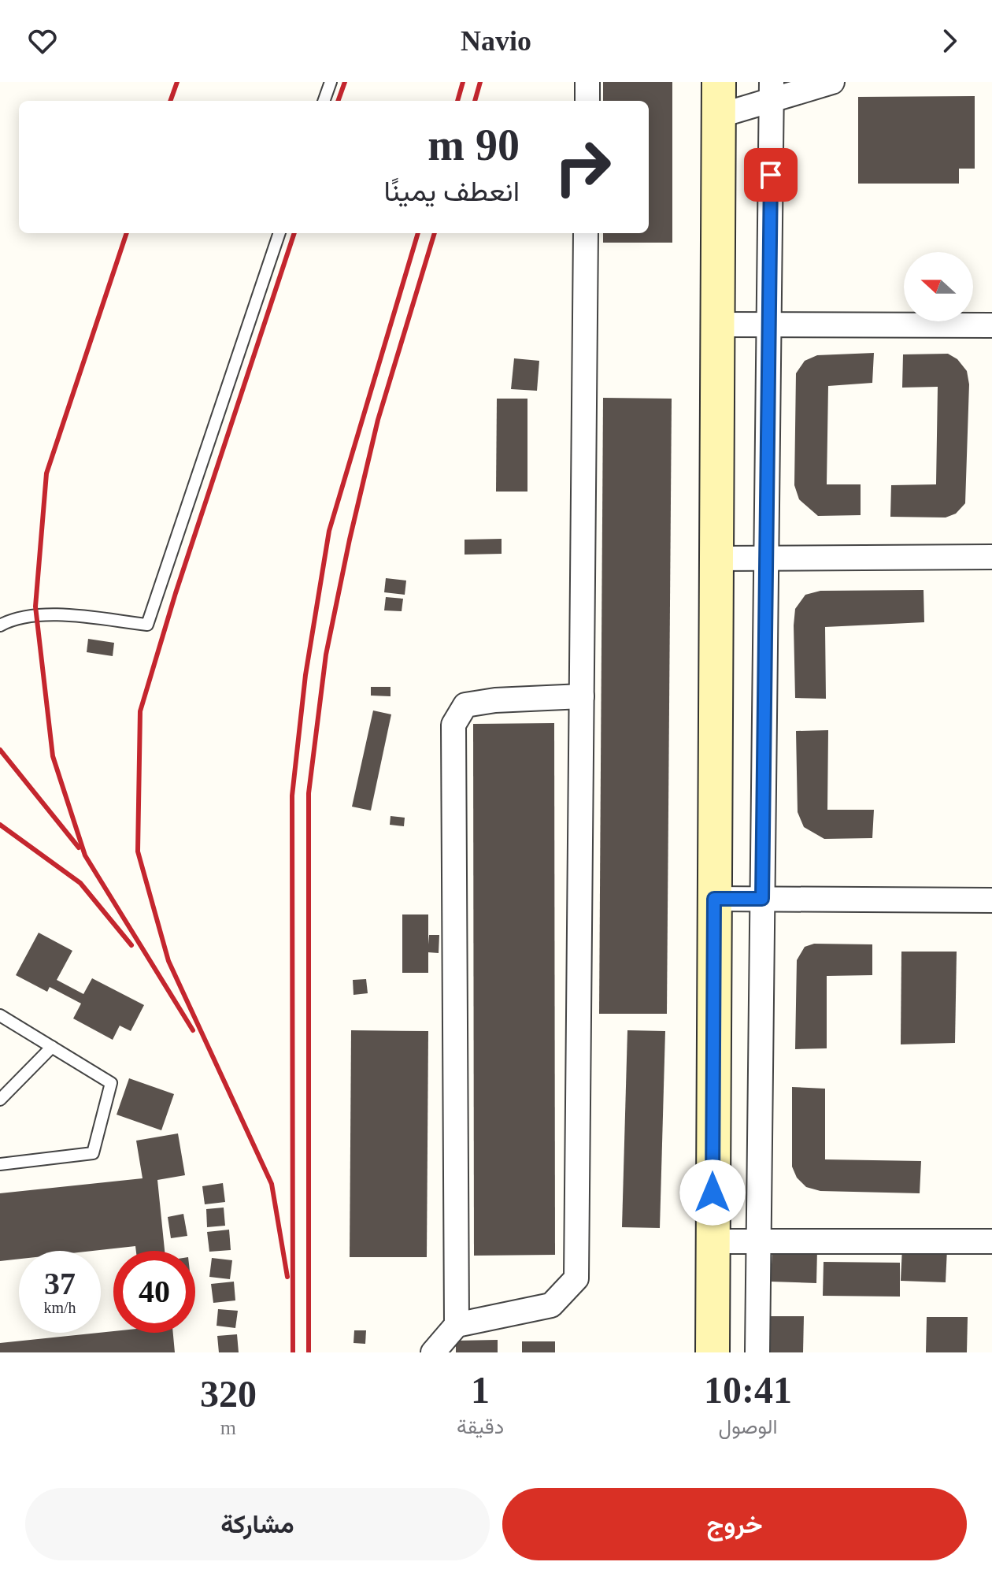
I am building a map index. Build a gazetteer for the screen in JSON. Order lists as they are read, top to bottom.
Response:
{
  "north": "left",
  "page": {
    "header": "Navio",
    "turn": ["90 m", "انعطف يمينًا"],
    "speed": "37 km/h",
    "limit": "40",
    "eta": [
      "10:41",
      "الوصول",
      "1",
      "دقيقة",
      "320",
      "m"
    ],
    "buttons": ["خروج", "مشاركة"]
  }
}
